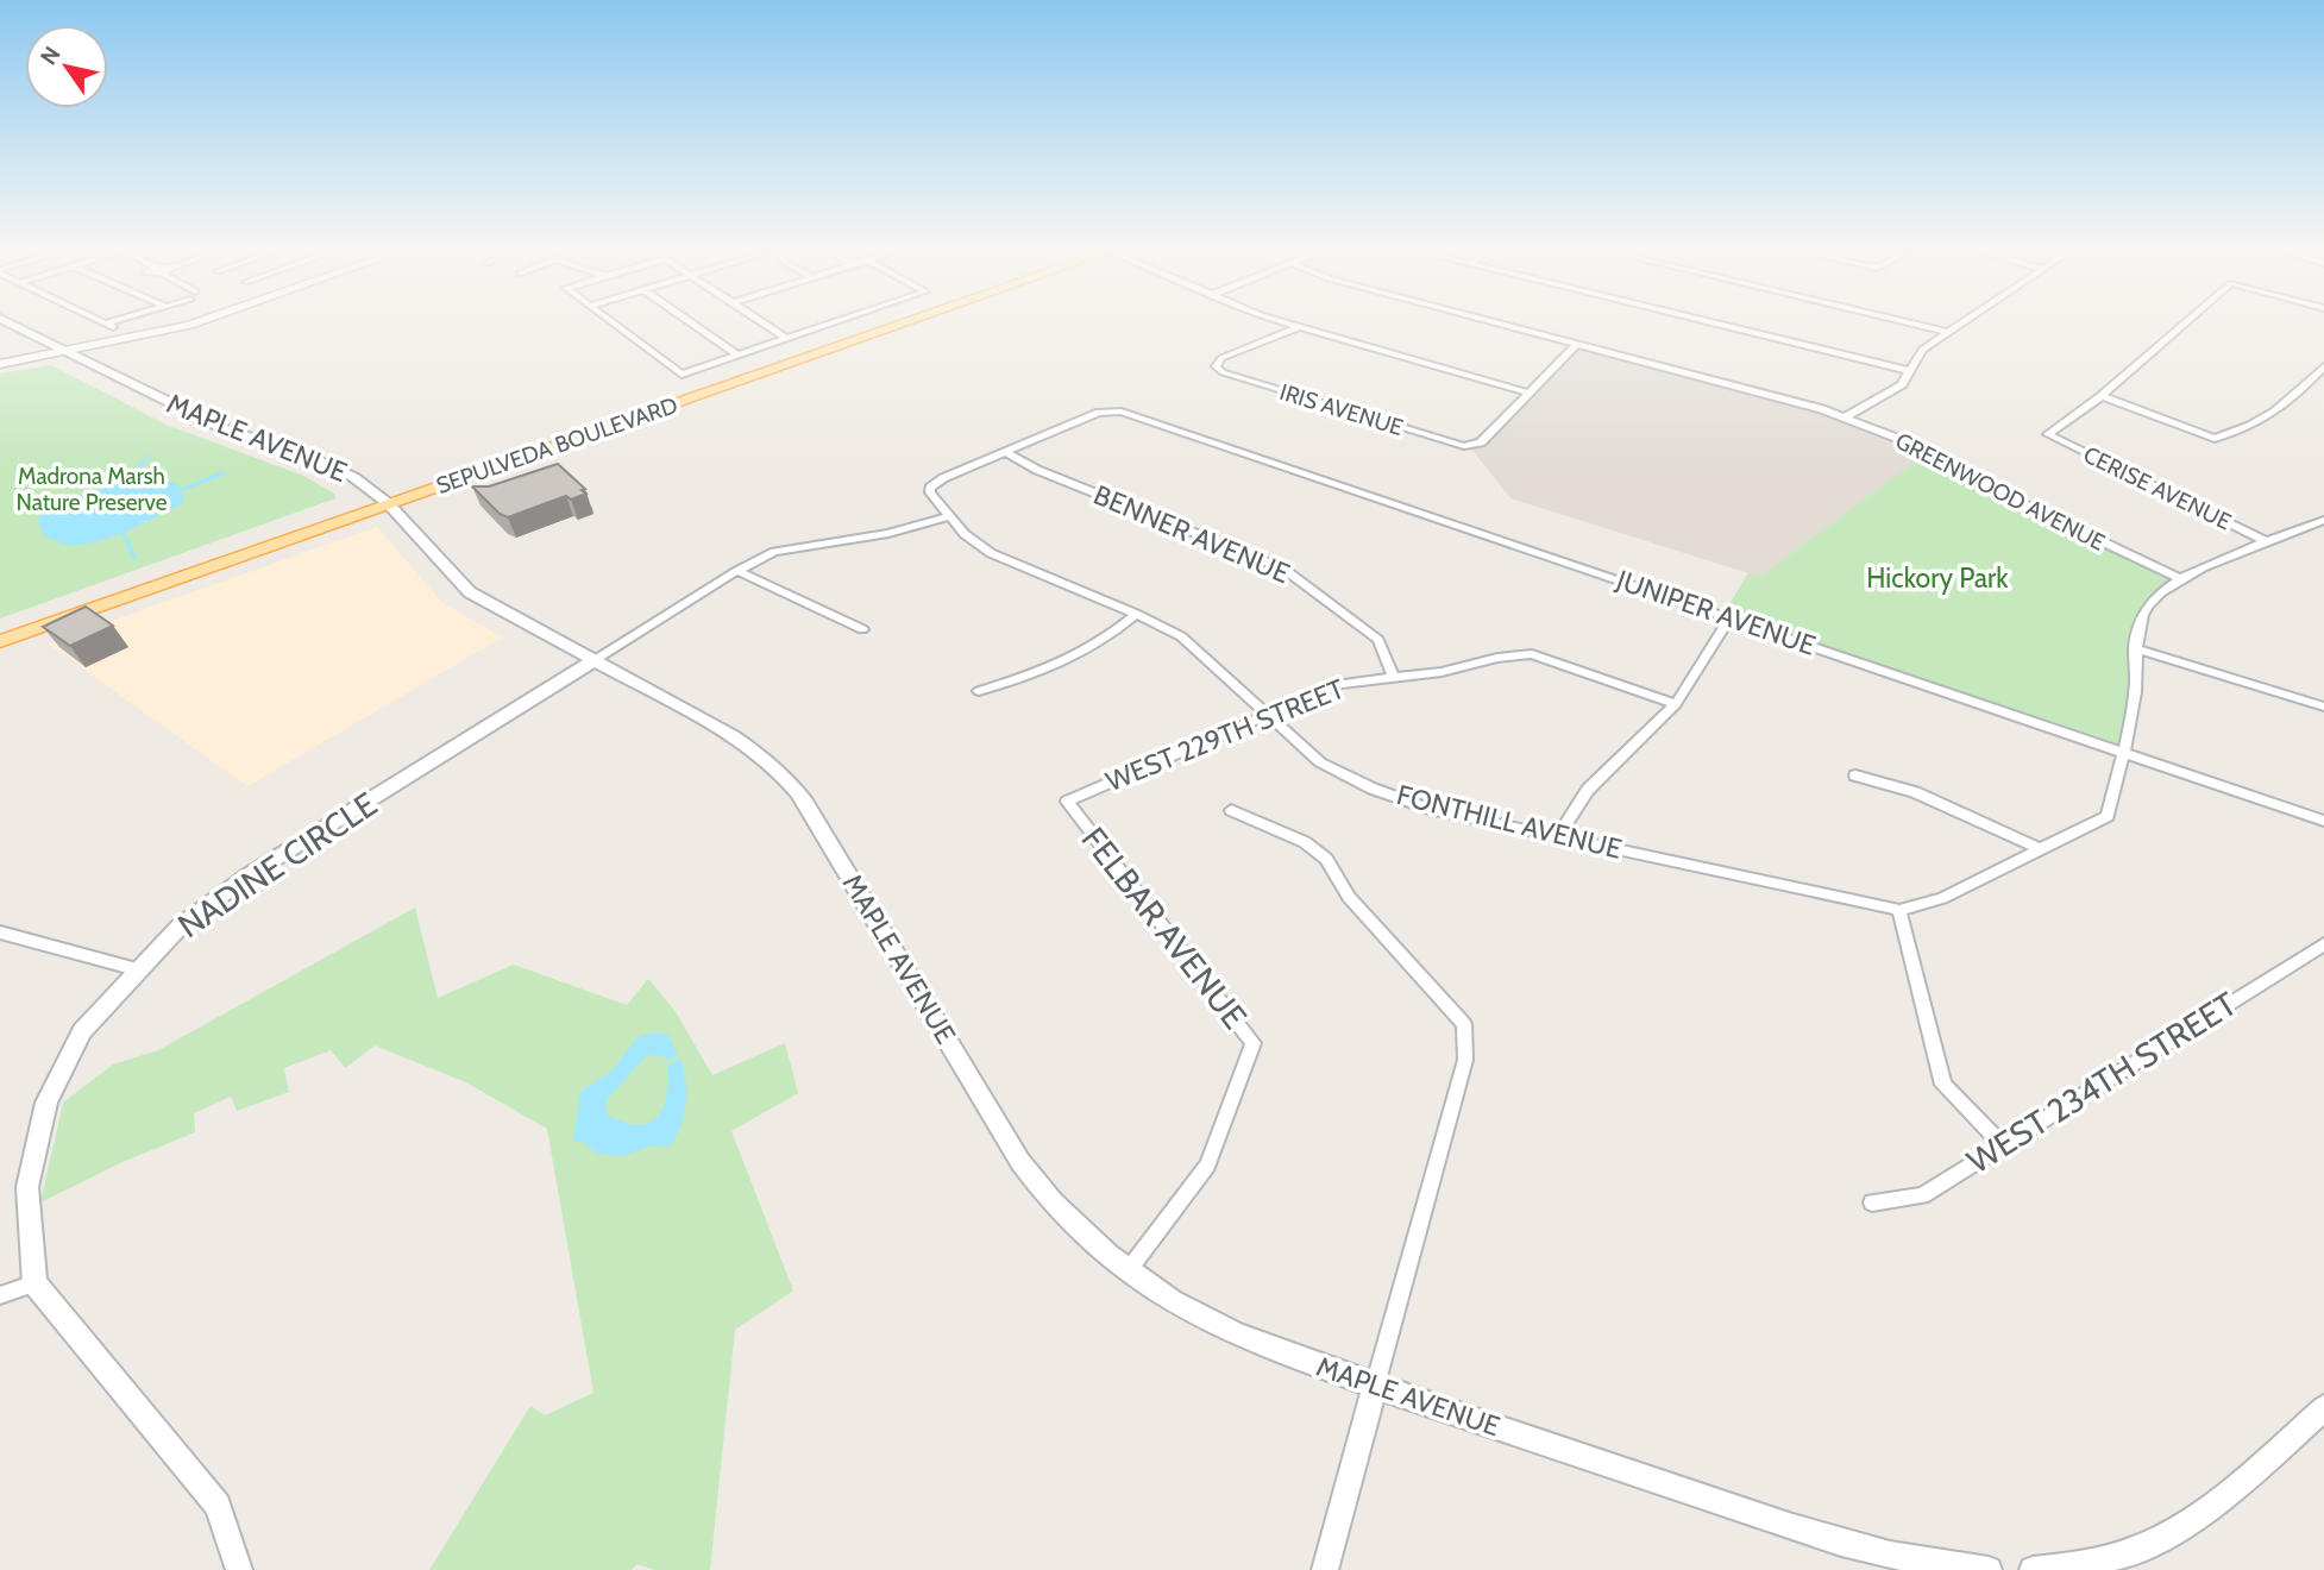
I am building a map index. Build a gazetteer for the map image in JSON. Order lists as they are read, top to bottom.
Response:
{
  "streets": {
    "main road": ["SEPULVEDA BOULEVARD"],
    "street": [
      "IRIS AVENUE",
      "MAPLE AVENUE",
      "CERISE AVENUE",
      "GREENWOOD AVENUE",
      "BENNER AVENUE",
      "JUNIPER AVENUE",
      "WEST 229TH STREET",
      "FONTHILL AVENUE",
      "NADINE CIRCLE",
      "FELBAR AVENUE",
      "WEST 234TH STREET"
    ]
  },
  "crossings": [
    ["MAPLE AVENUE", "SEPULVEDA BOULEVARD"],
    ["MAPLE AVENUE", "NADINE CIRCLE"],
    ["MAPLE AVENUE", "FELBAR AVENUE"],
    ["BENNER AVENUE", "JUNIPER AVENUE"],
    ["BENNER AVENUE", "WEST 229TH STREET"],
    ["BENNER AVENUE", "FONTHILL AVENUE"],
    ["JUNIPER AVENUE", "FONTHILL AVENUE"],
    ["WEST 229TH STREET", "FONTHILL AVENUE"],
    ["WEST 229TH STREET", "FELBAR AVENUE"]
  ],
  "parks": ["Madrona Marsh Nature Preserve", "Hickory Park"],
  "north": "top left"
}
